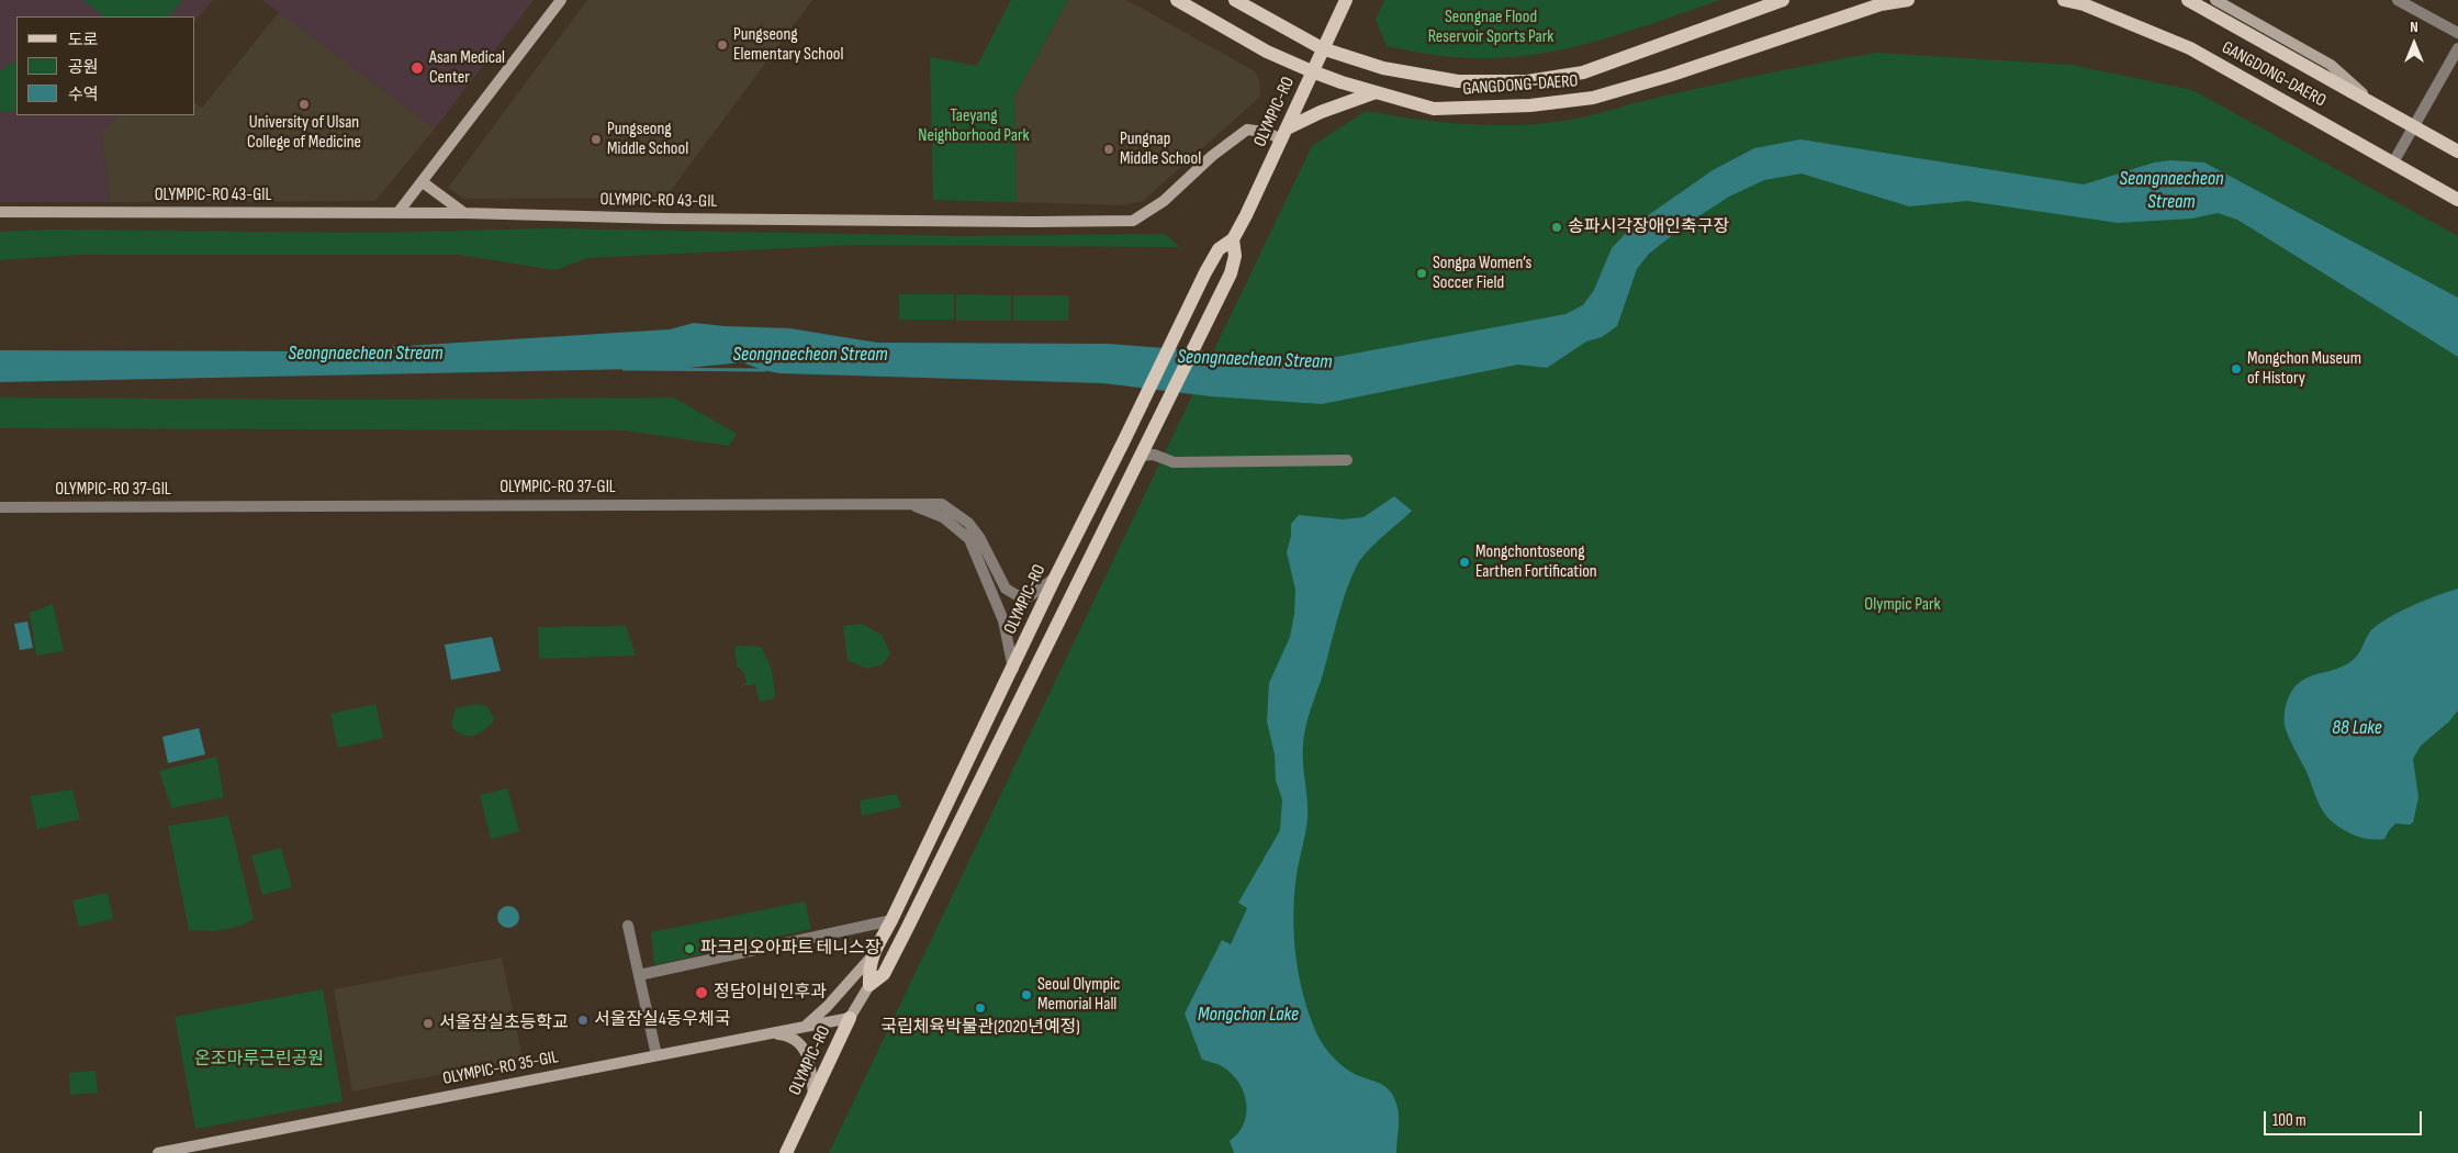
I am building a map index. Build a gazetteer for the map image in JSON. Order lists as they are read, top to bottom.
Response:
{
  "streets": {
    "main road": ["GANGDONG-DAERO", "OLYMPIC-RO"],
    "street": ["OLYMPIC-RO 43-GIL", "OLYMPIC-RO 37-GIL", "OLYMPIC-RO 35-GIL"]
  },
  "crossings": [
    ["GANGDONG-DAERO", "OLYMPIC-RO"],
    ["OLYMPIC-RO", "OLYMPIC-RO 43-GIL"],
    ["OLYMPIC-RO", "OLYMPIC-RO 37-GIL"],
    ["OLYMPIC-RO", "OLYMPIC-RO 35-GIL"]
  ],
  "water": ["Seongnaecheon Stream", "88 Lake", "Mongchon Lake"],
  "parks": [
    "Seongnae Flood Reservoir Sports Park",
    "Taeyang Neighborhood Park",
    "Olympic Park",
    "온조마루근린공원"
  ],
  "places": [
    "Pungseong Elementary School",
    "Asan Medical Center",
    "University of Ulsan College of Medicine",
    "Pungseong Middle School",
    "Pungnap Middle School",
    "송파시각장애인축구장",
    "Songpa Women’s Soccer Field",
    "Mongchon Museum of History",
    "Mongchontoseong Earthen Fortification",
    "파크리오아파트 테니스장",
    "정담이비인후과",
    "Seoul Olympic Memorial Hall",
    "국립체육박물관(2020년예정)",
    "서울잠실4동우체국",
    "서울잠실초등학교"
  ],
  "legend": ["도로", "공원", "수역"],
  "scale_bar": "100 m",
  "north": "top"
}
